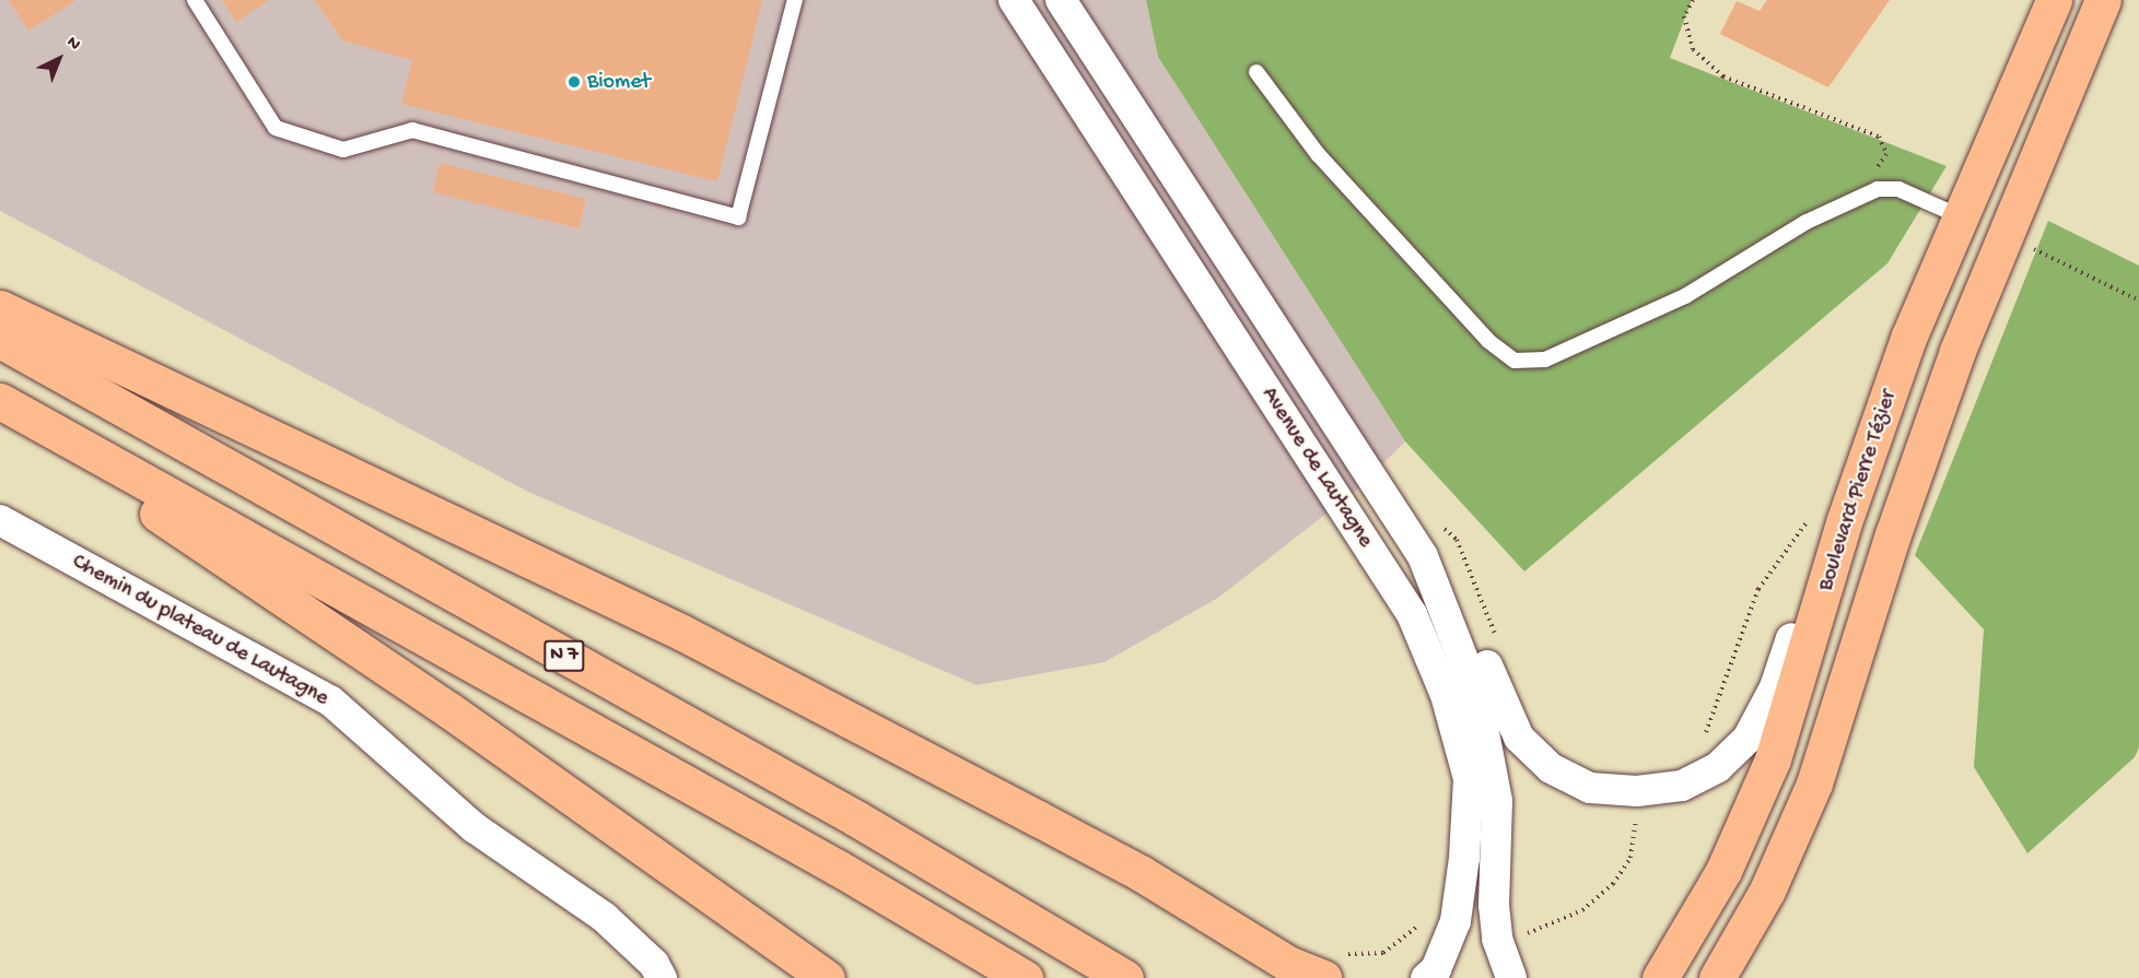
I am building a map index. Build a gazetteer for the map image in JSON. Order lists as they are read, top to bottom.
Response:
{
  "streets": {
    "main road": ["Boulevard Pierre Tézier", "N 7"],
    "street": ["Avenue de Lautagne", "Chemin du plateau de Lautagne"]
  },
  "places": ["Biomet"],
  "north": "top right"
}
